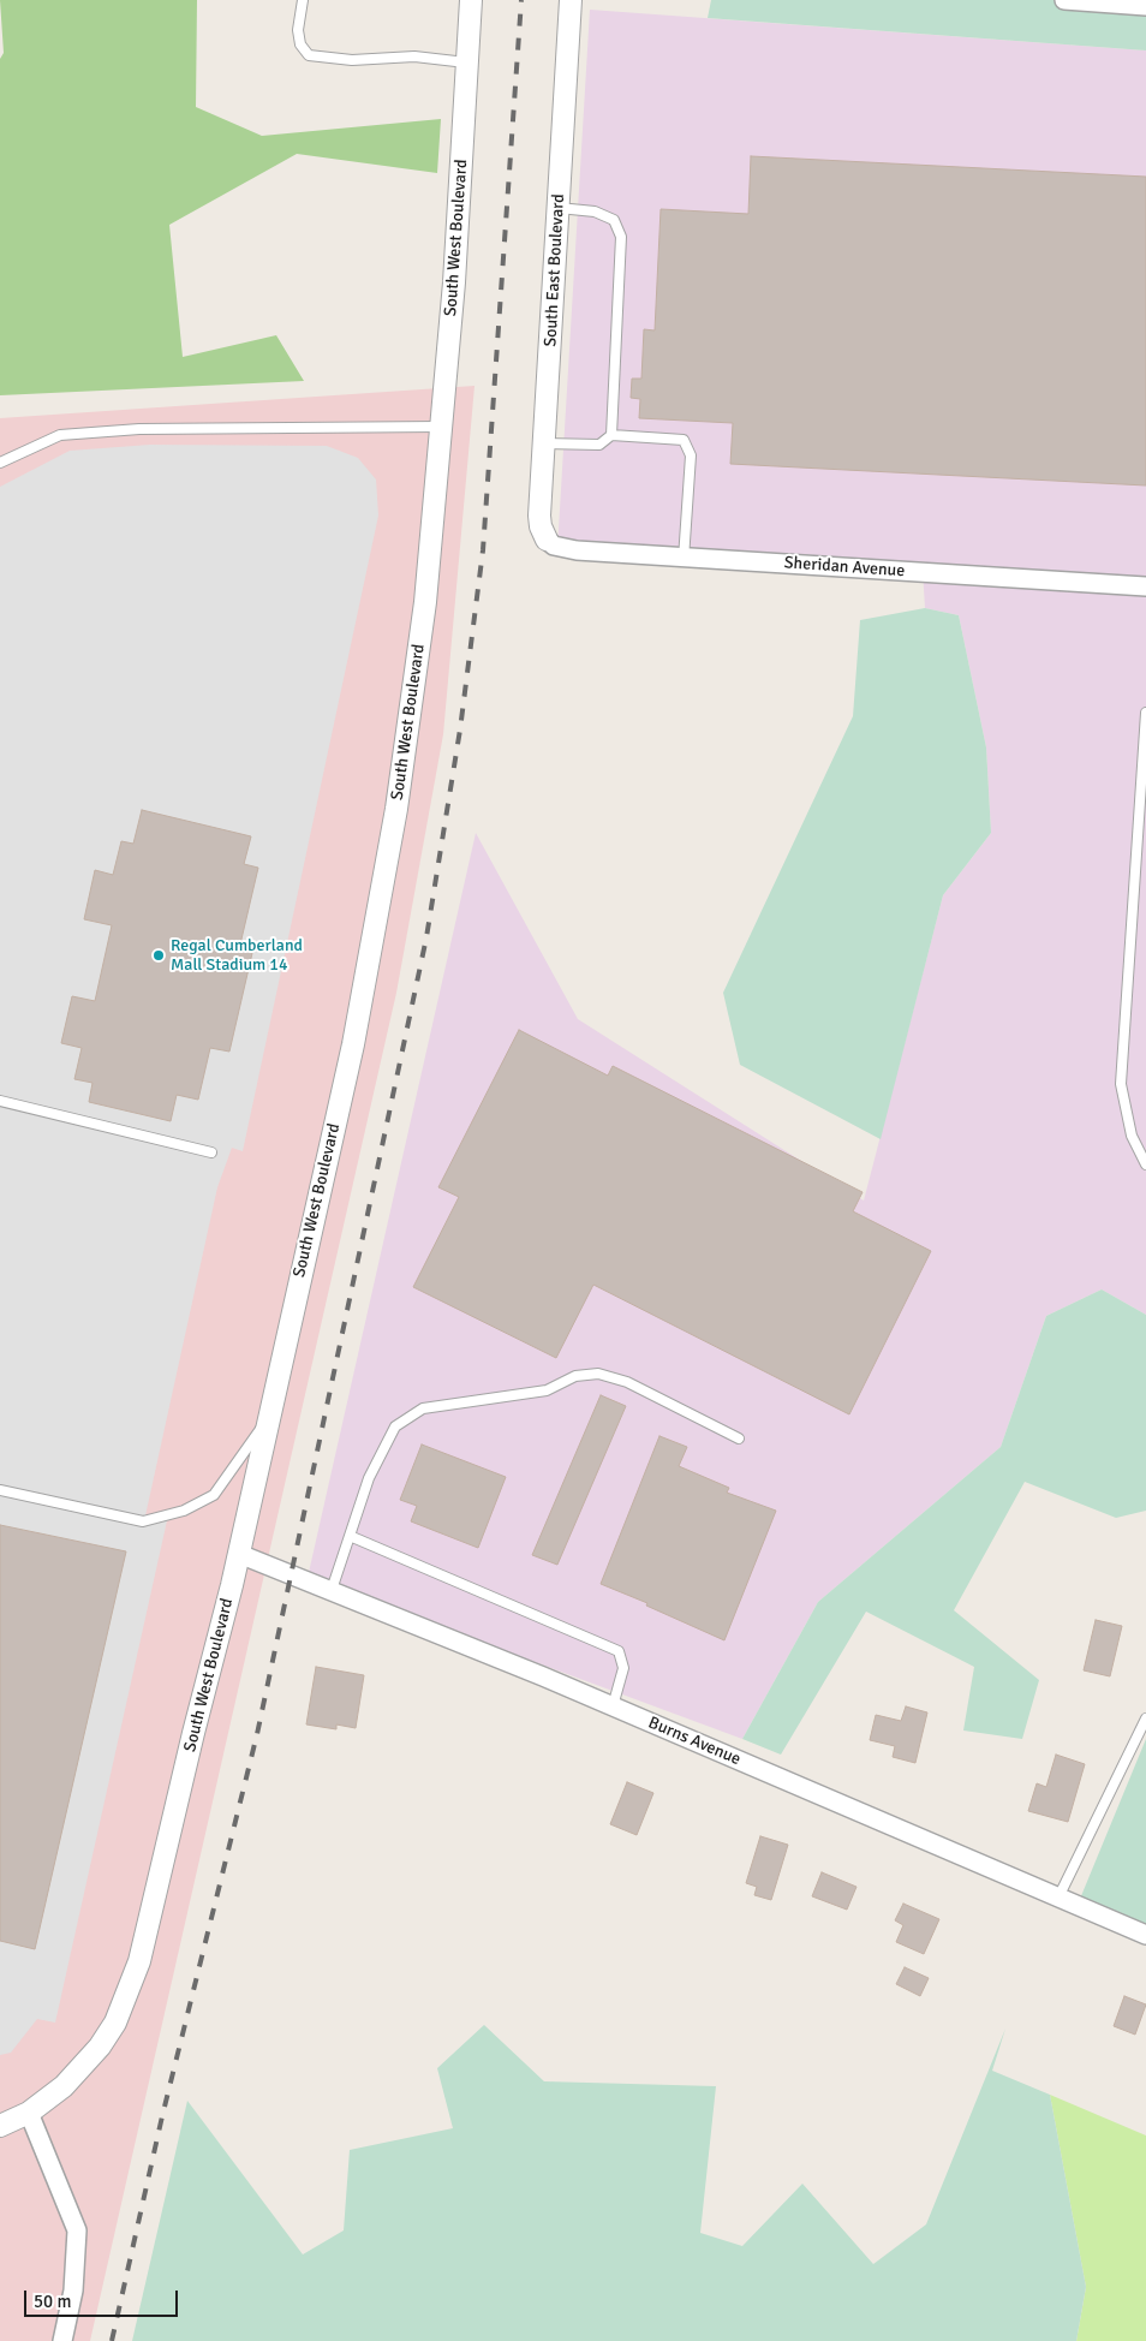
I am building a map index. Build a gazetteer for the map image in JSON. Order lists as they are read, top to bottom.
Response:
{
  "streets": {
    "street": [
      "South West Boulevard",
      "South East Boulevard",
      "Sheridan Avenue",
      "Burns Avenue"
    ]
  },
  "crossings": [
    ["South West Boulevard", "Burns Avenue"],
    ["South East Boulevard", "Sheridan Avenue"]
  ],
  "places": ["Regal Cumberland Mall Stadium 14"],
  "scale_bar": "50 m"
}
